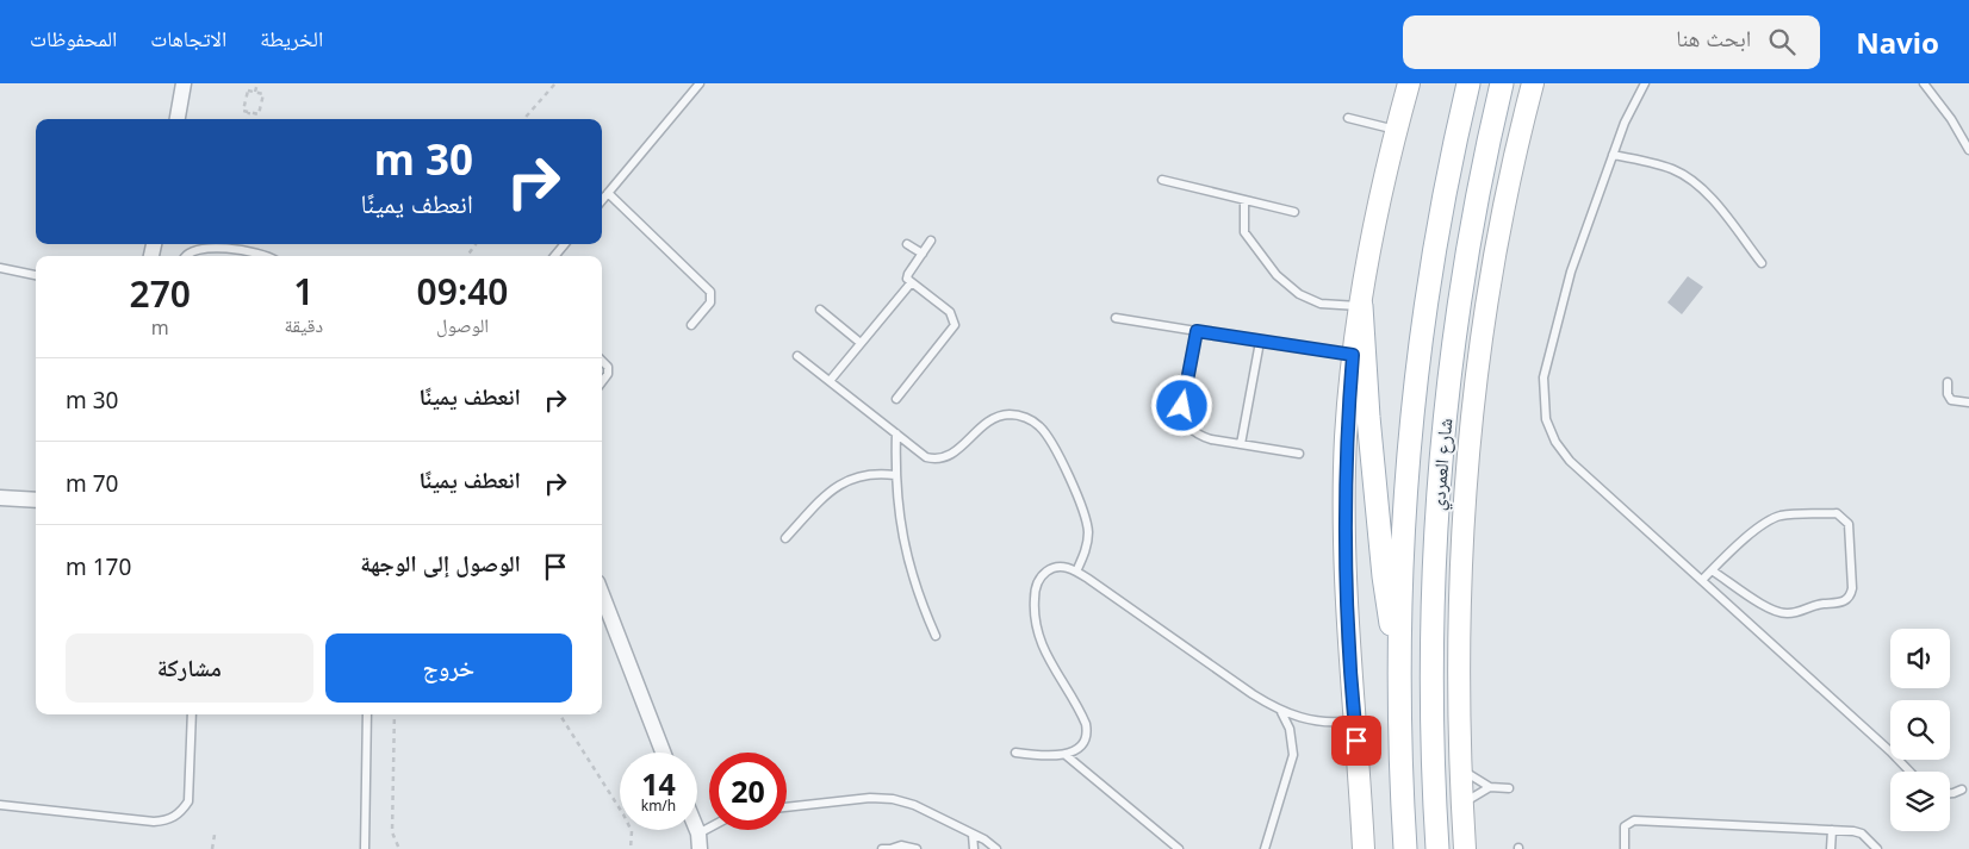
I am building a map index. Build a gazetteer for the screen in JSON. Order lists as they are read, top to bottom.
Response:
{
  "streets": {
    "main road": ["شارع العمردي"]
  },
  "page": {
    "header": "Navio",
    "search": "ابحث هنا",
    "nav": ["الخريطة", "الاتجاهات", "المحفوظات"],
    "turn": ["30 m", "انعطف يمينًا"],
    "eta": [
      "09:40",
      "الوصول",
      "1",
      "دقيقة",
      "270",
      "m"
    ],
    "list": [
      {
        "name": "انعطف يمينًا",
        "value": "30 m"
      },
      {
        "name": "انعطف يمينًا",
        "value": "70 m"
      },
      {
        "name": "الوصول إلى الوجهة",
        "value": "170 m"
      }
    ],
    "buttons": ["خروج", "مشاركة"],
    "speed": "14 km/h",
    "limit": "20"
  }
}
